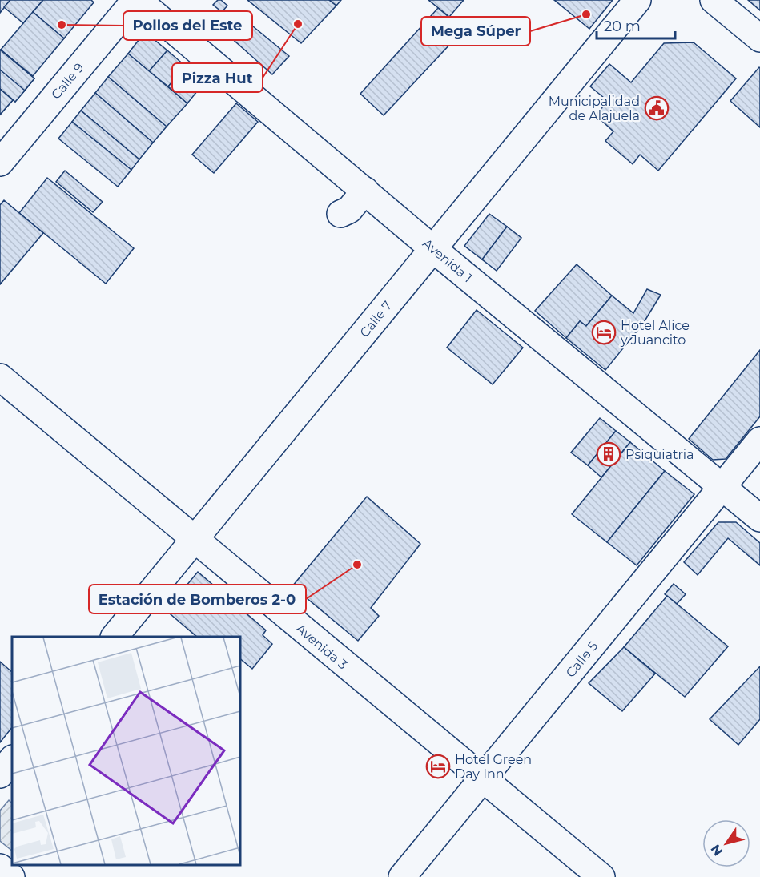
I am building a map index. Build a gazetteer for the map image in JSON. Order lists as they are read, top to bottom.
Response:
{
  "streets": {
    "street": [
      "Calle 9",
      "Avenida 1",
      "Calle 7",
      "Avenida 3",
      "Calle 5"
    ]
  },
  "crossings": [
    ["Calle 9", "Avenida 1"],
    ["Avenida 1", "Calle 7"],
    ["Avenida 1", "Calle 5"],
    ["Calle 7", "Avenida 3"],
    ["Avenida 3", "Calle 5"]
  ],
  "places": {
    "other": [
      "Mega Súper",
      "Pizza Hut",
      "Pollos del Este",
      "Estación de Bomberos 2-0"
    ],
    "public building": ["Municipalidad de Alajuela"],
    "hotel": ["Hotel Alice y Juancito", "Hotel Green Day Inn"],
    "building": ["Psiquiatria"]
  },
  "scale_bar": "20 m",
  "north": "bottom left"
}
